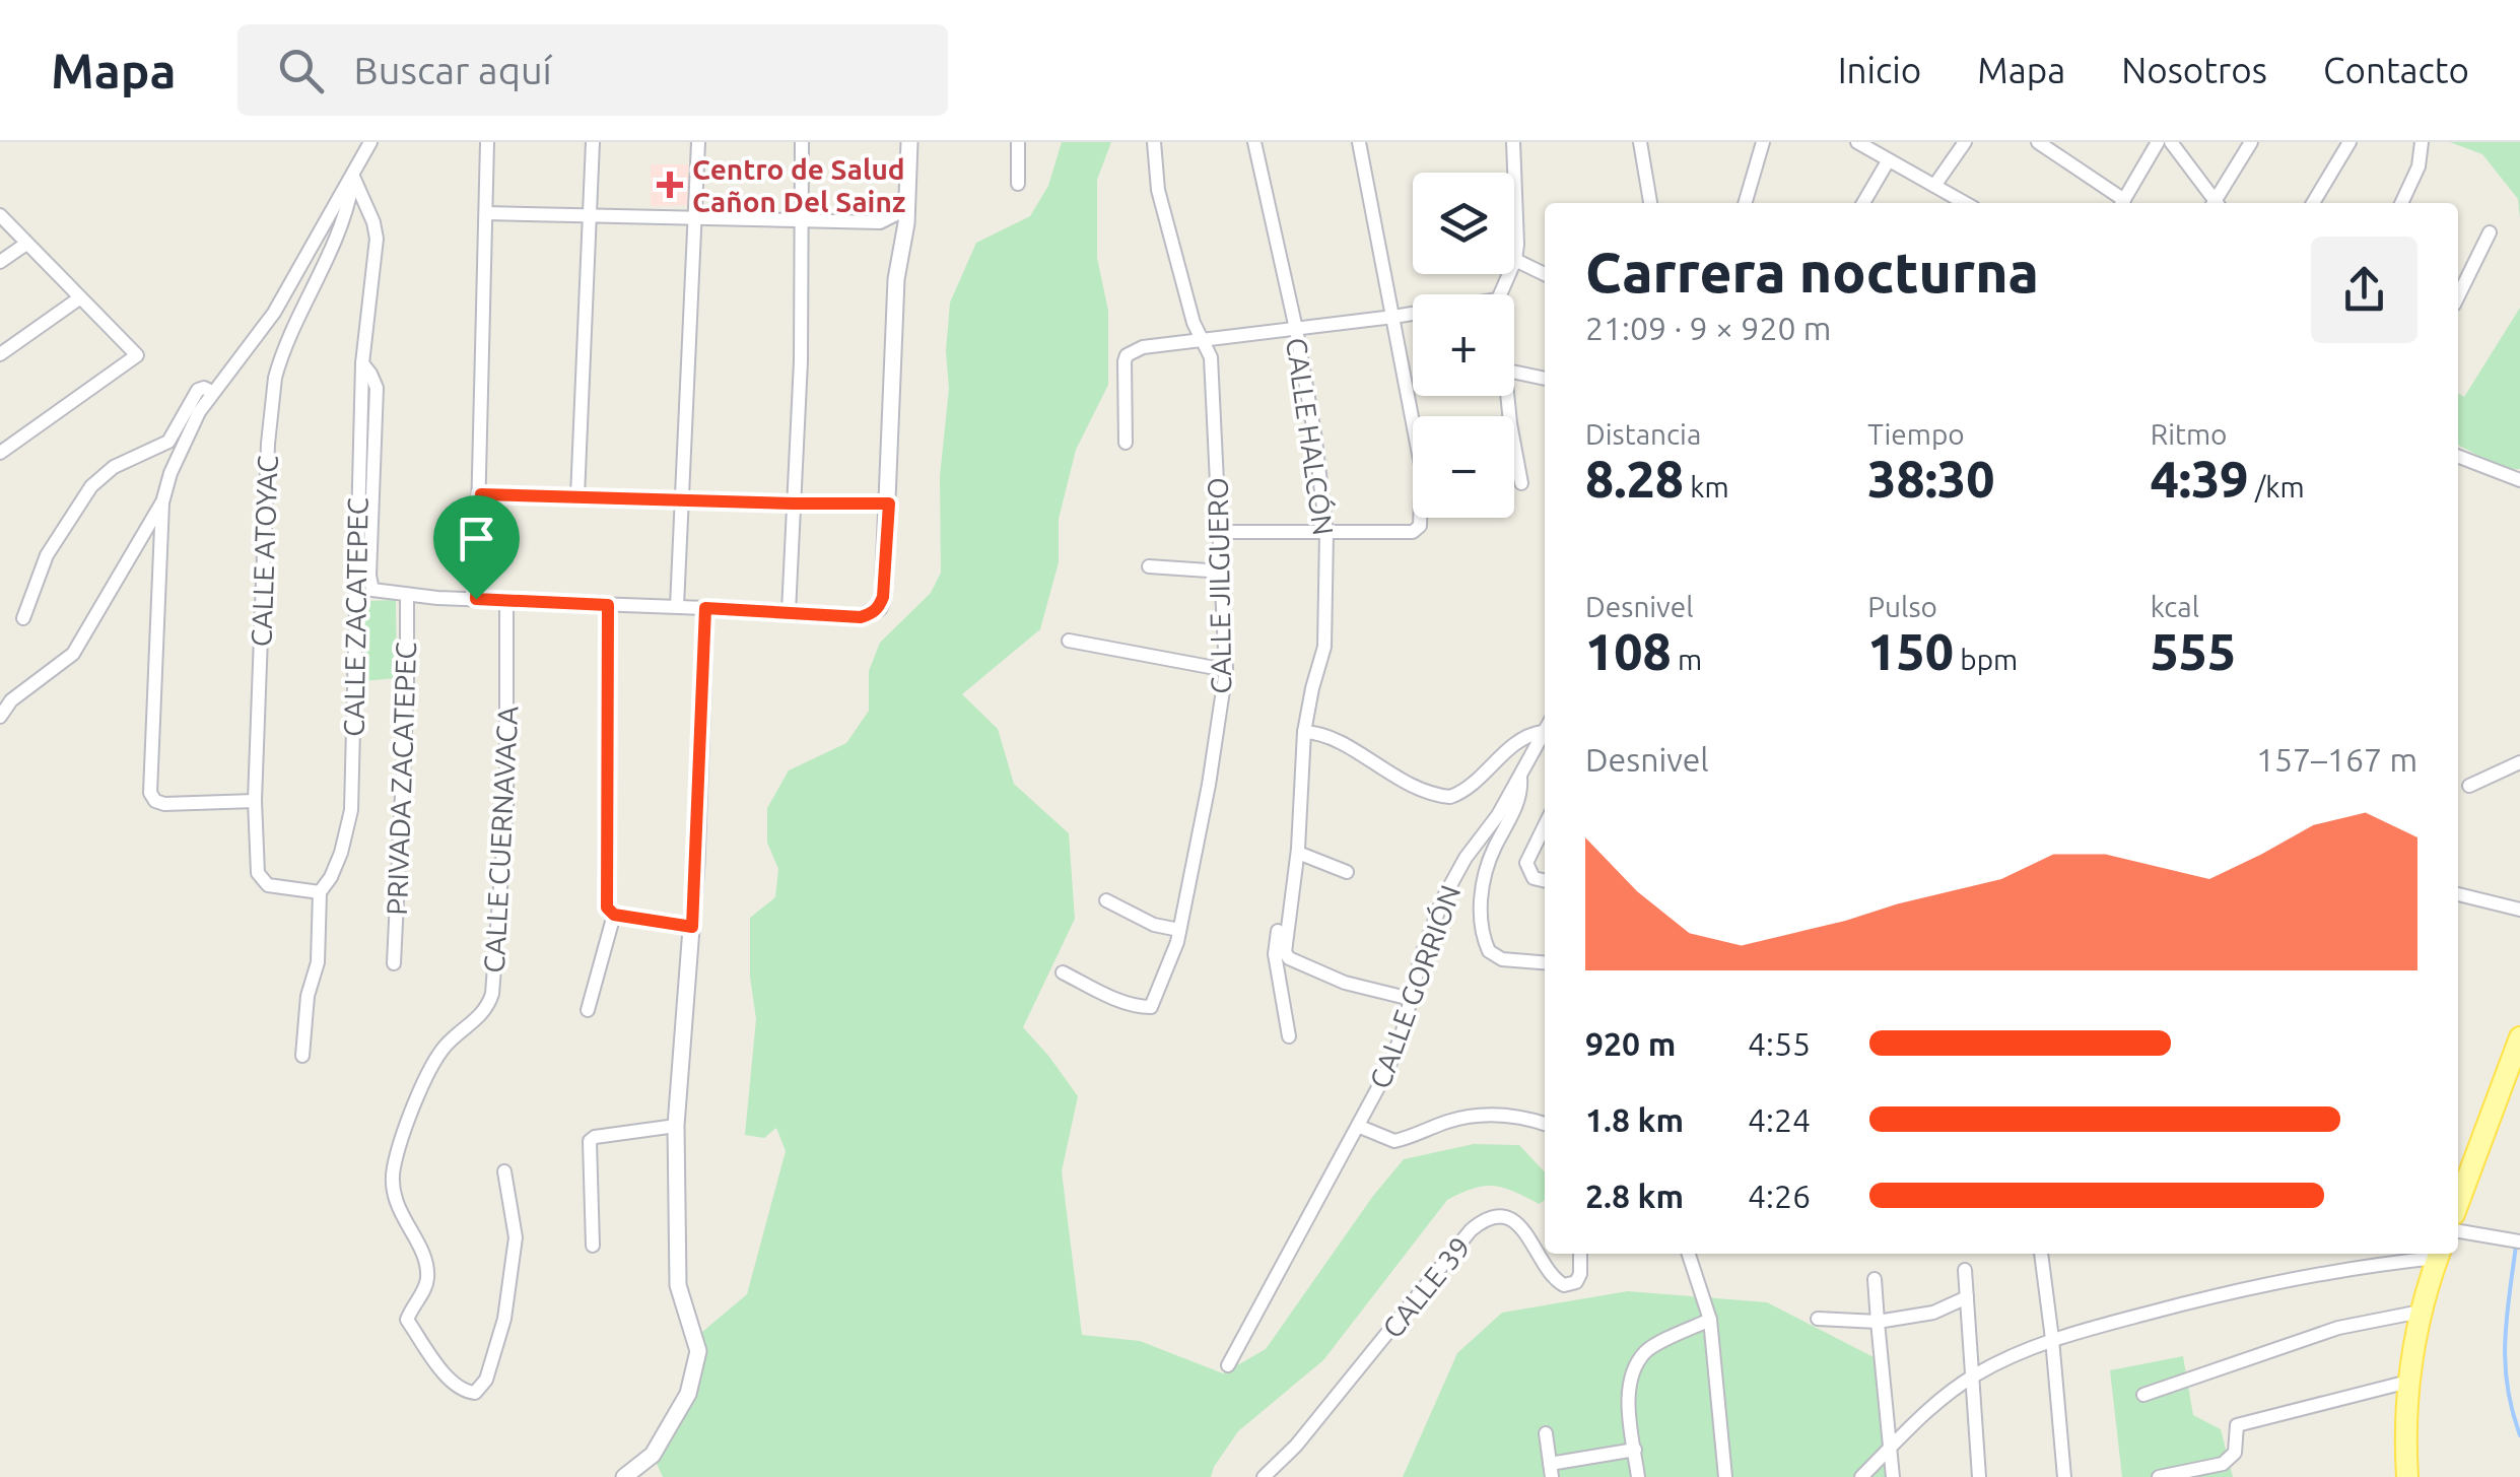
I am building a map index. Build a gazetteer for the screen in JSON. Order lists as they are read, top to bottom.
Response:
{
  "streets": {
    "street": [
      "CALLE HALCÓN",
      "CALLE ATOYAC",
      "CALLE JILGUERO",
      "CALLE ZACATEPEC",
      "PRIVADA ZACATEPEC",
      "CALLE CUERNAVACA",
      "CALLE GORRIÓN",
      "CALLE 39"
    ]
  },
  "crossings": [
    ["CALLE HALCÓN", "CALLE GORRIÓN"],
    ["CALLE ATOYAC", "CALLE ZACATEPEC"]
  ],
  "places": {
    "health": ["Centro de Salud Cañon Del Sainz"]
  },
  "page": {
    "header": "Mapa",
    "search": "Buscar aquí",
    "nav": [
      "Inicio",
      "Mapa",
      "Nosotros",
      "Contacto"
    ],
    "map_buttons": ["+", "−"],
    "heading": ["Carrera nocturna", "21:09 · 9 × 920 m"],
    "stats": [
      ["Distancia", "8.28 km"],
      ["Tiempo", "38:30"],
      ["Ritmo", "4:39 /km"],
      ["Desnivel", "108 m"],
      ["Pulso", "150 bpm"],
      ["kcal", "555"]
    ],
    "chart": ["Desnivel", "157–167 m"],
    "list": [
      {
        "name": "920 m",
        "note": "4:55"
      },
      {
        "name": "1.8 km",
        "note": "4:24"
      },
      {
        "name": "2.8 km",
        "note": "4:26"
      }
    ]
  }
}
